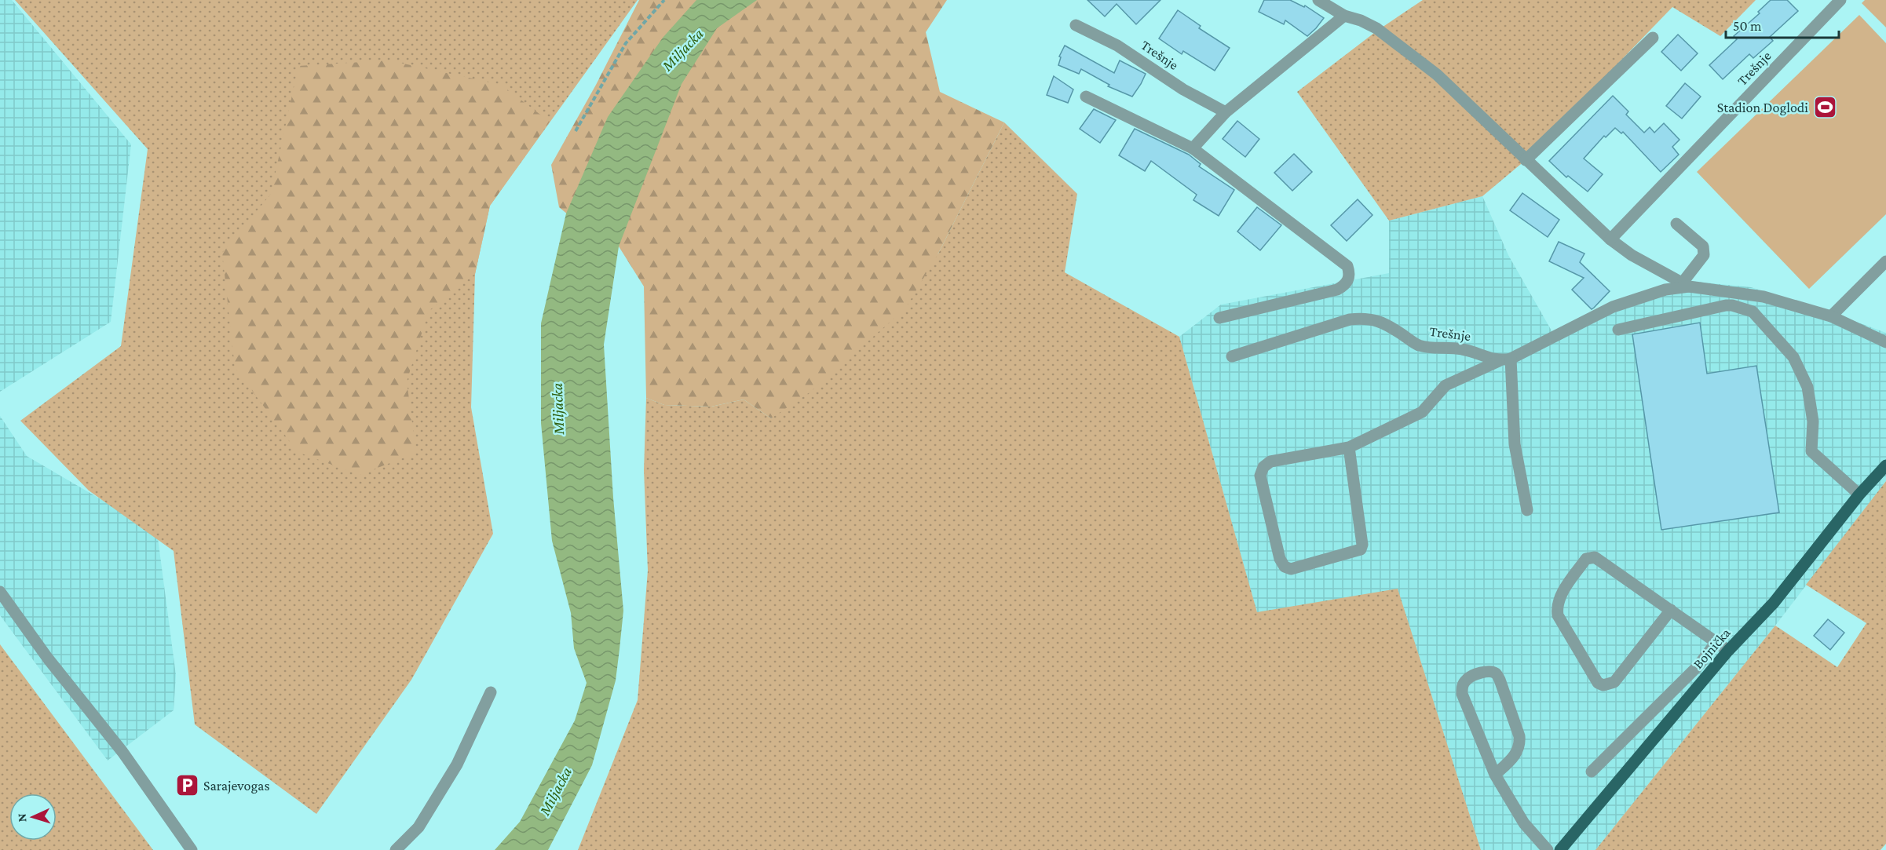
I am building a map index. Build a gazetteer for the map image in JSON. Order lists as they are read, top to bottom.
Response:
{
  "streets": {
    "main road": ["Bojnička"],
    "street": ["Trešnje"]
  },
  "water": ["Miljacka"],
  "places": {
    "sports": ["Stadion Doglodi"],
    "parking": ["Sarajevogas"]
  },
  "scale_bar": "50 m",
  "north": "left"
}
